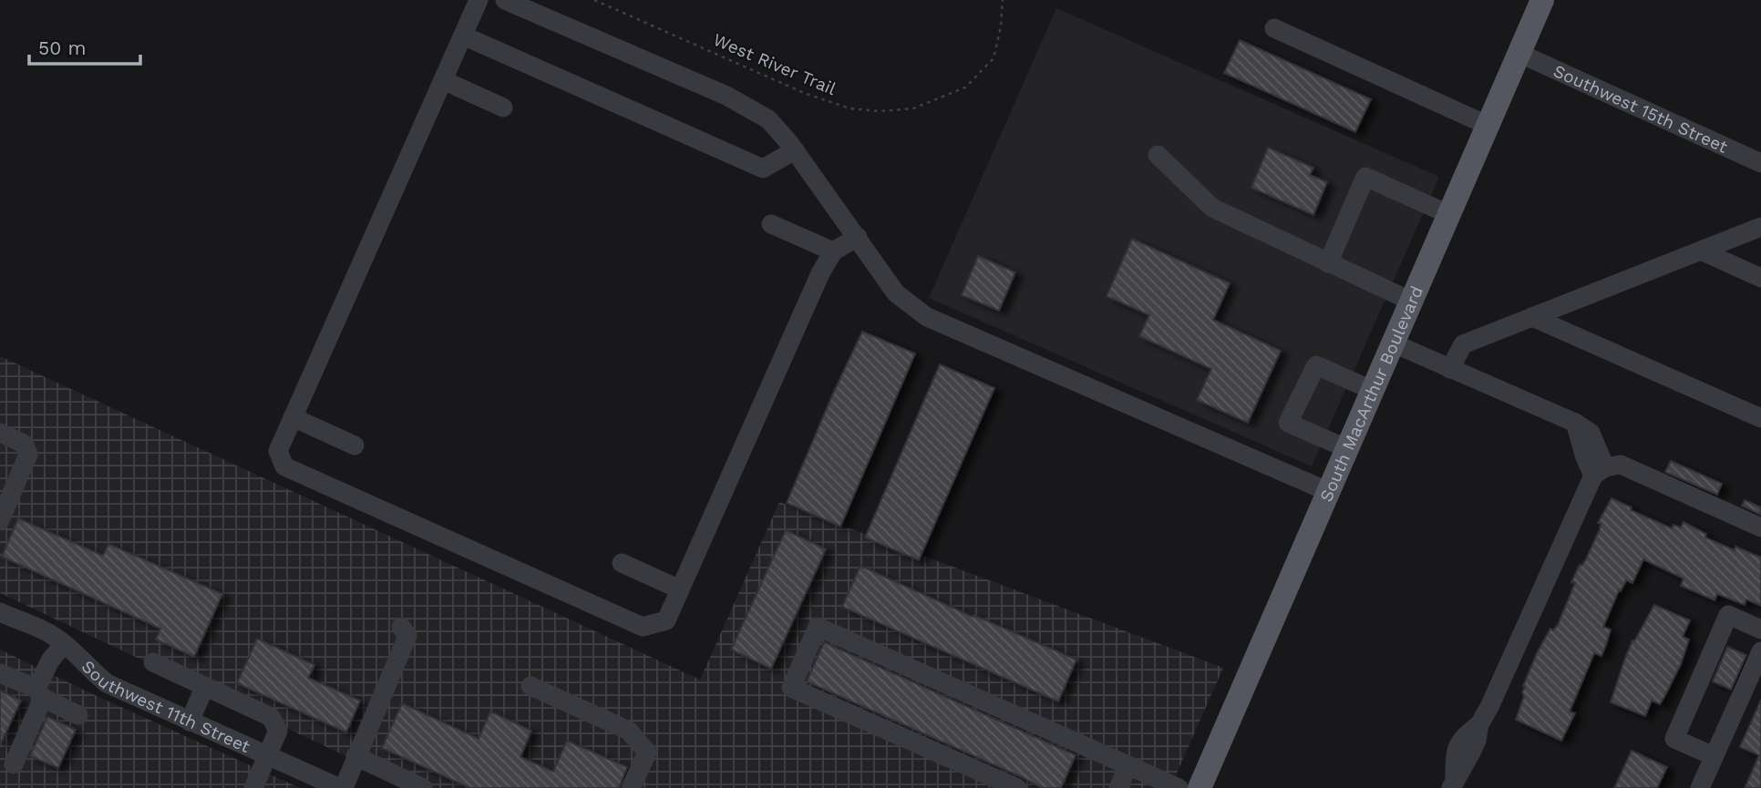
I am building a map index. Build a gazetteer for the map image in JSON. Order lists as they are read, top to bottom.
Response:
{
  "streets": {
    "main road": ["South MacArthur Boulevard"],
    "street": ["Southwest 15th Street", "Southwest 11th Street"],
    "path": ["West River Trail"]
  },
  "crossings": [
    ["Southwest 15th Street", "South MacArthur Boulevard"]
  ],
  "scale_bar": "50 m"
}
